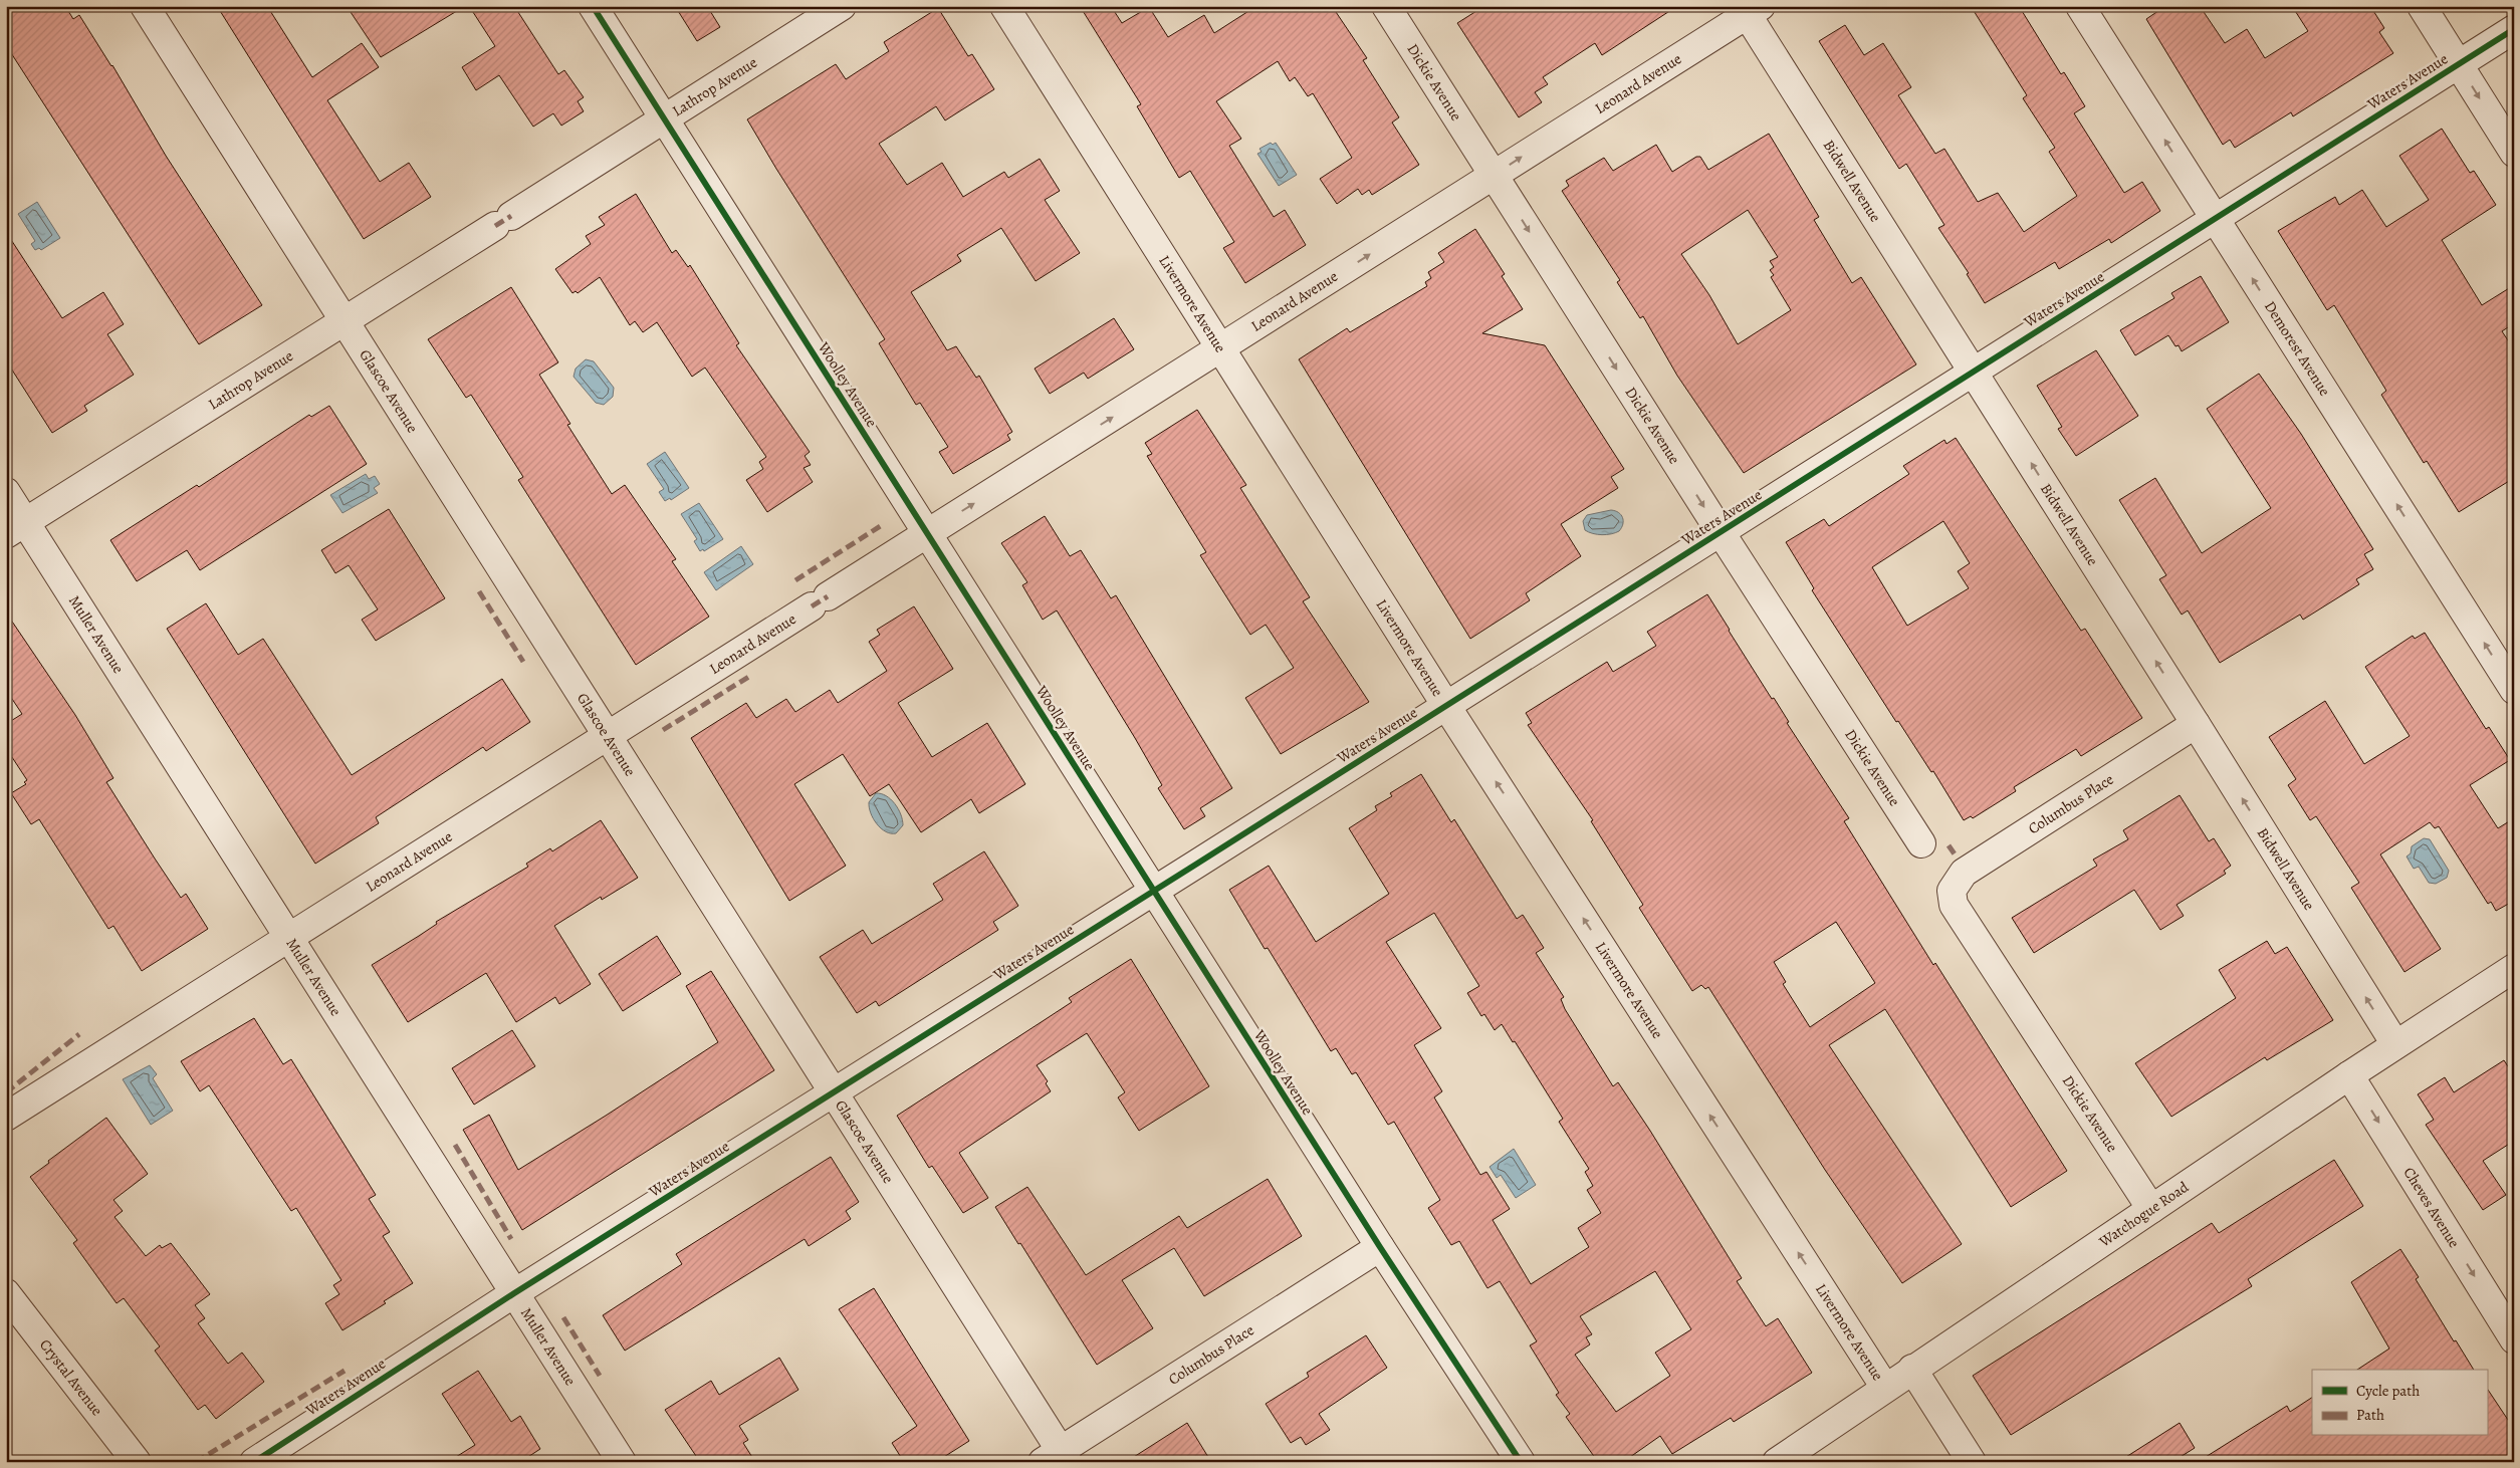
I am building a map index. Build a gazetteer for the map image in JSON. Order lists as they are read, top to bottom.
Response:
{
  "streets": {
    "street": [
      "Waters Avenue",
      "Dickie Avenue",
      "Leonard Avenue",
      "Lathrop Avenue",
      "Bidwell Avenue",
      "Livermore Avenue",
      "Demorest Avenue",
      "Woolley Avenue",
      "Glascoe Avenue",
      "Muller Avenue",
      "Columbus Place",
      "Cheves Avenue",
      "Watchogue Road",
      "Crystal Avenue"
    ]
  },
  "crossings": [
    ["Waters Avenue", "Dickie Avenue"],
    ["Waters Avenue", "Bidwell Avenue"],
    ["Waters Avenue", "Livermore Avenue"],
    ["Waters Avenue", "Demorest Avenue"],
    ["Waters Avenue", "Woolley Avenue"],
    ["Waters Avenue", "Glascoe Avenue"],
    ["Waters Avenue", "Muller Avenue"],
    ["Dickie Avenue", "Leonard Avenue"],
    ["Dickie Avenue", "Columbus Place"],
    ["Dickie Avenue", "Watchogue Road"],
    ["Leonard Avenue", "Bidwell Avenue"],
    ["Leonard Avenue", "Livermore Avenue"],
    ["Leonard Avenue", "Woolley Avenue"],
    ["Leonard Avenue", "Glascoe Avenue"],
    ["Leonard Avenue", "Muller Avenue"],
    ["Lathrop Avenue", "Woolley Avenue"],
    ["Lathrop Avenue", "Glascoe Avenue"],
    ["Lathrop Avenue", "Muller Avenue"],
    ["Bidwell Avenue", "Columbus Place"],
    ["Bidwell Avenue", "Watchogue Road"],
    ["Livermore Avenue", "Watchogue Road"],
    ["Woolley Avenue", "Columbus Place"],
    ["Glascoe Avenue", "Columbus Place"],
    ["Cheves Avenue", "Watchogue Road"]
  ],
  "one_way": [
    "Leonard Avenue",
    "Bidwell Avenue",
    "Livermore Avenue",
    "Demorest Avenue",
    "Cheves Avenue"
  ],
  "legend": ["Cycle path", "Path"]
}
